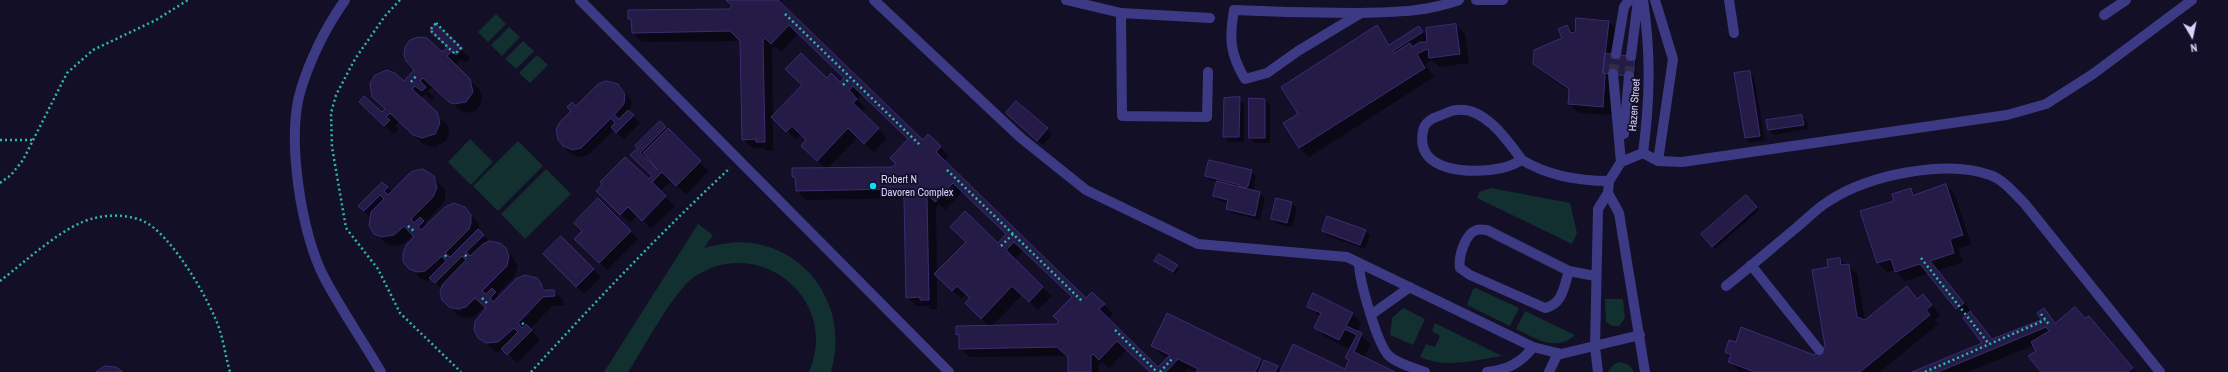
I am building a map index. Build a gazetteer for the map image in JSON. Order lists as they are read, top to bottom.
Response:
{
  "streets": {
    "street": ["Hazen Street"]
  },
  "places": ["Robert N Davoren Complex"],
  "north": "bottom"
}
